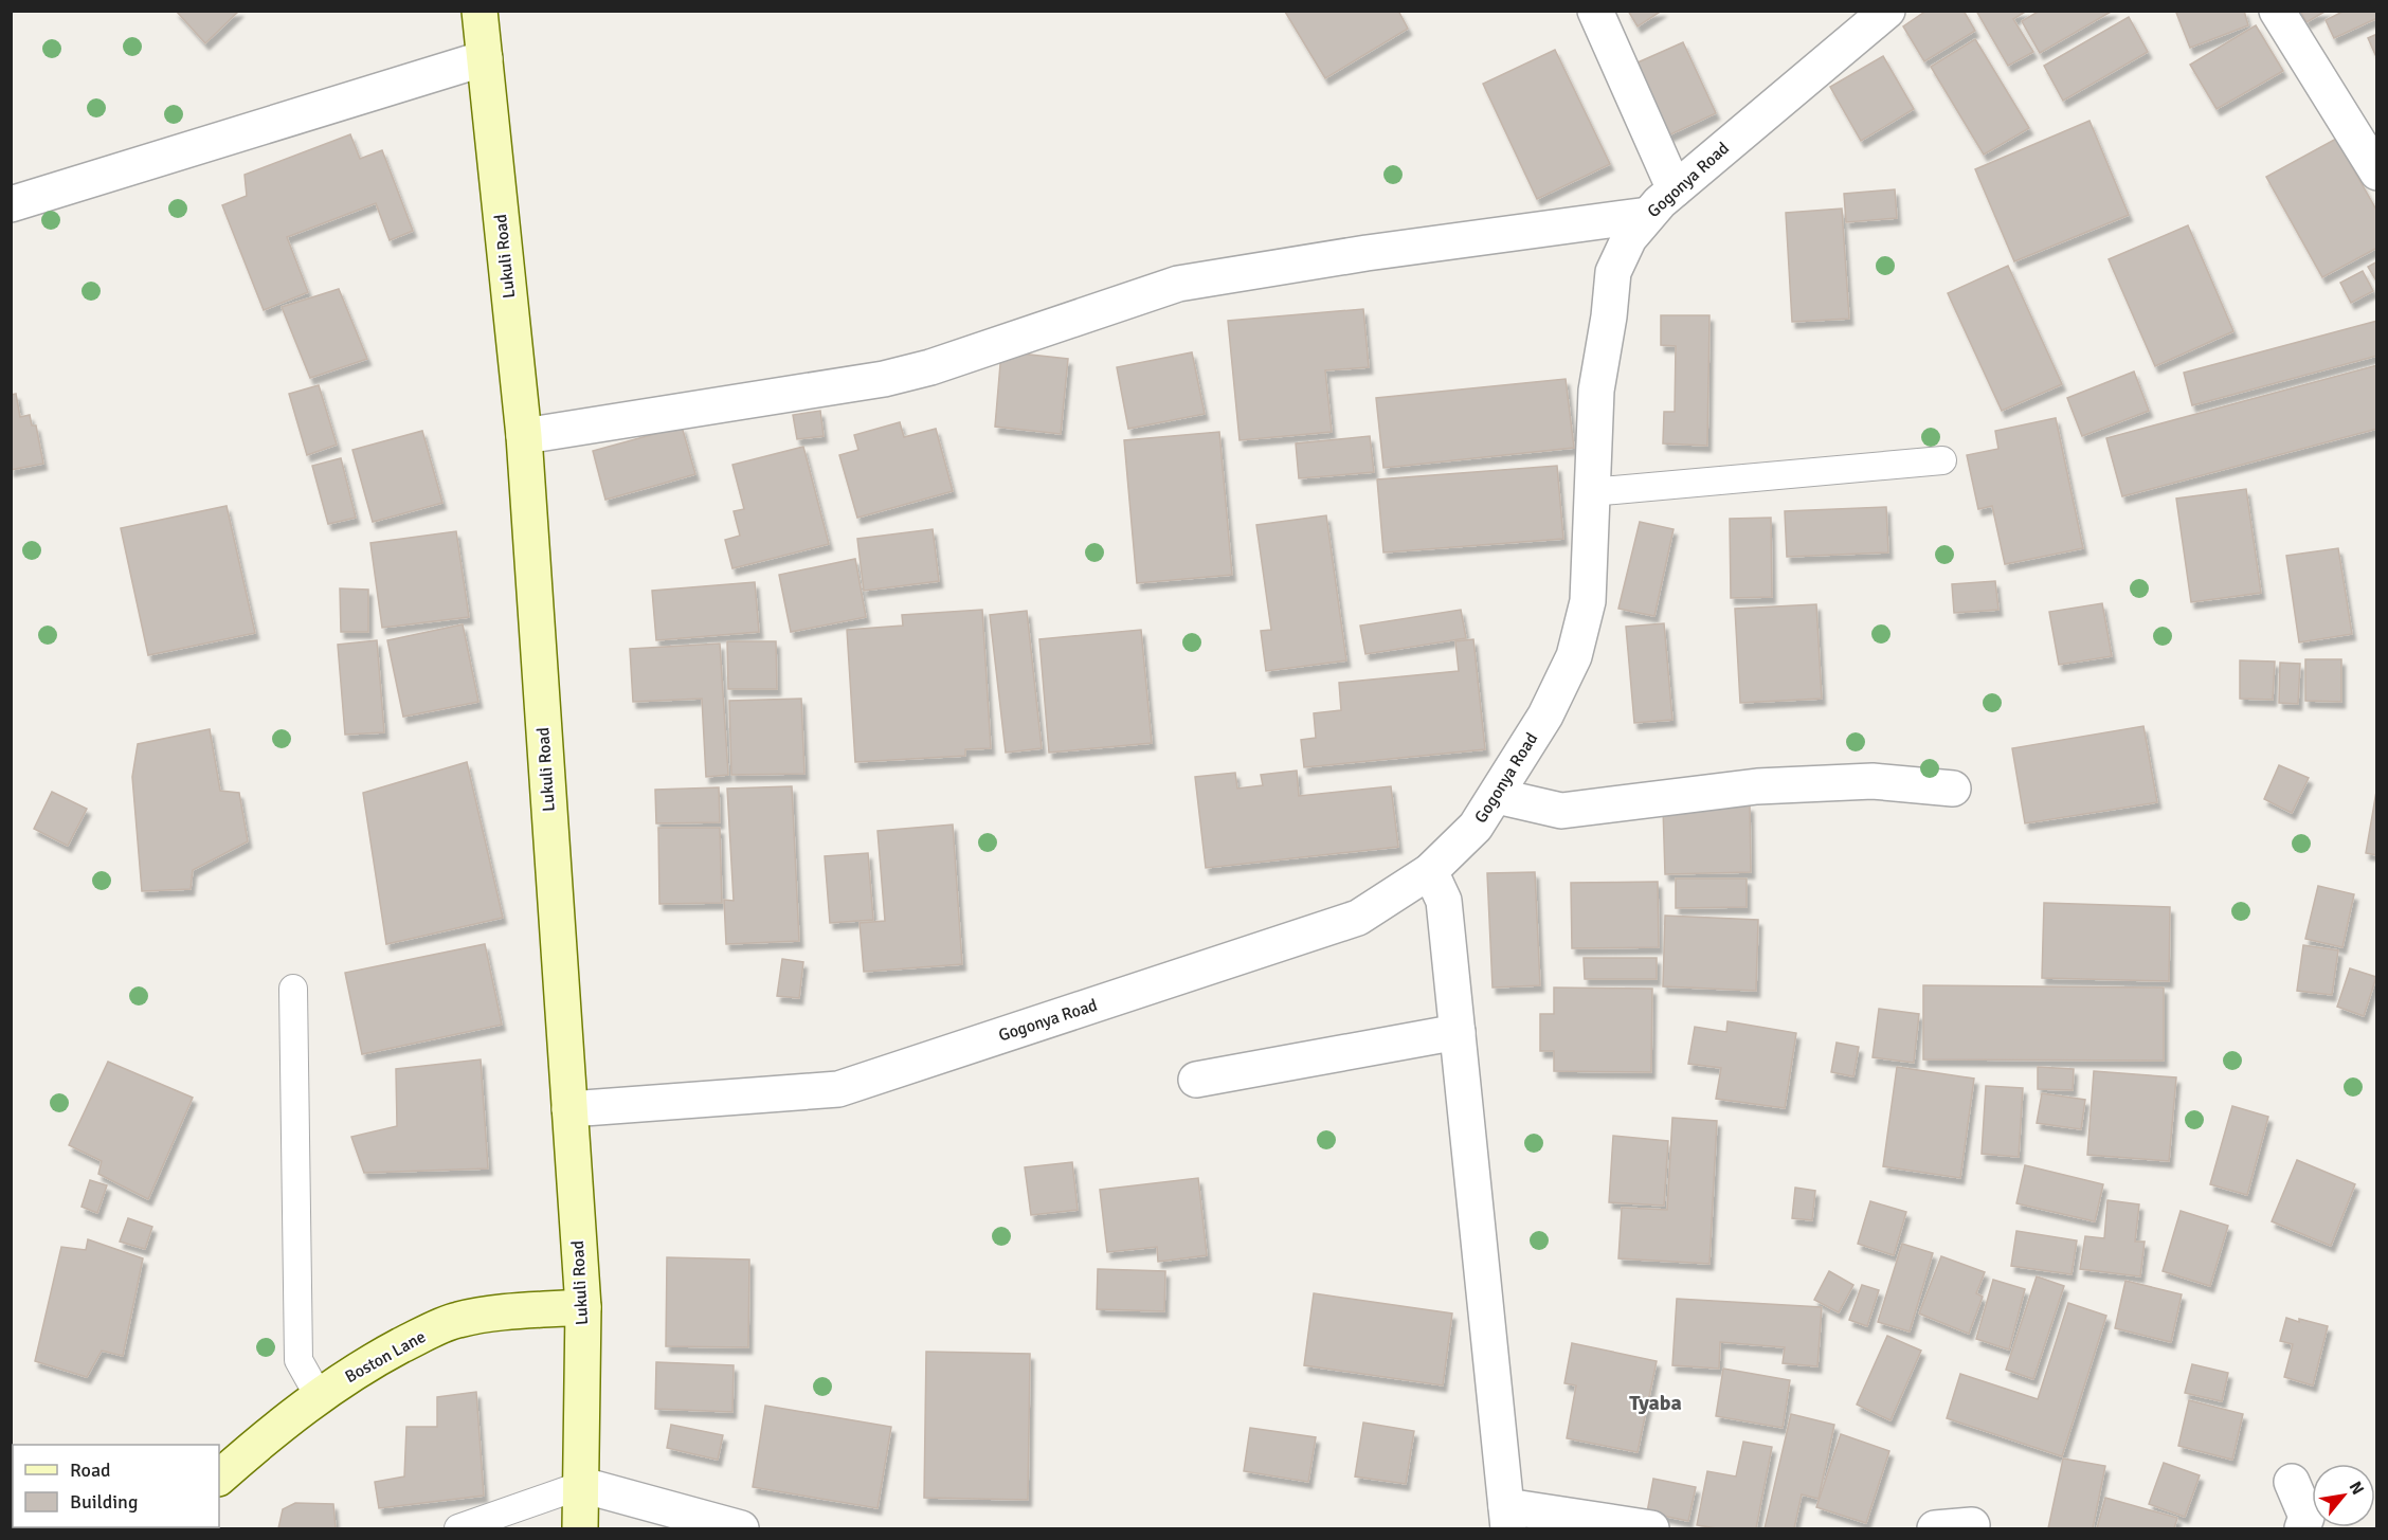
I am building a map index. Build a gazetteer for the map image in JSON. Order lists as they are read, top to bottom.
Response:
{
  "streets": {
    "street": ["Gogonya Road", "Lukuli Road", "Boston Lane"]
  },
  "crossings": [
    ["Gogonya Road", "Lukuli Road"],
    ["Lukuli Road", "Boston Lane"]
  ],
  "districts": ["Tyaba"],
  "legend": ["Road", "Building"],
  "north": "top right"
}
